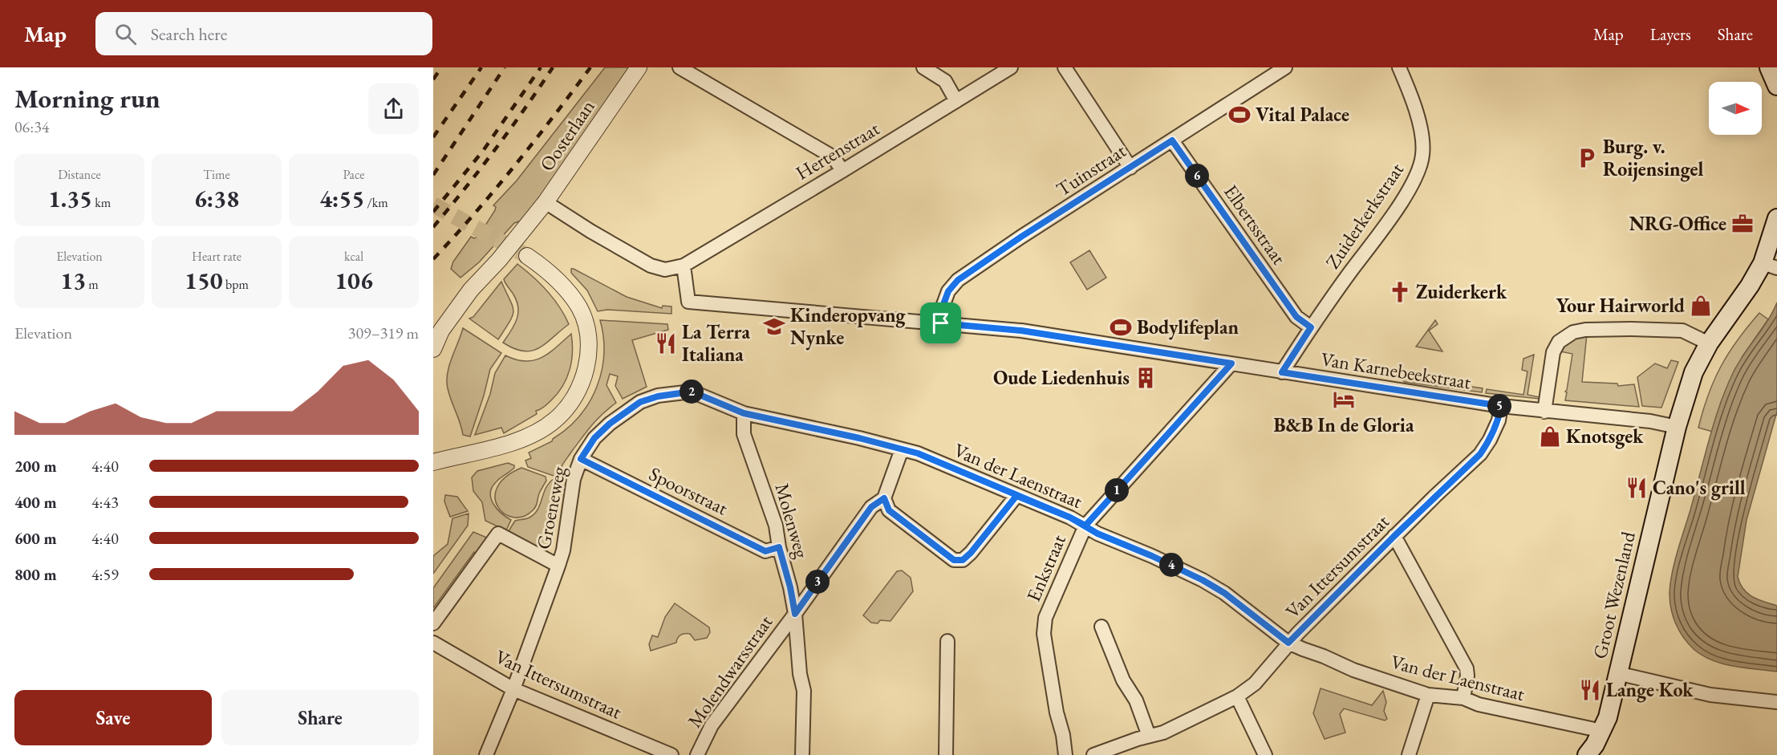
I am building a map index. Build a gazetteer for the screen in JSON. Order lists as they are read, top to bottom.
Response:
{
  "streets": {
    "main road": ["Groot Wezenland"],
    "street": [
      "Oosterlaan",
      "Hertenstraat",
      "Tuinstraat",
      "Zuiderkerkstraat",
      "Elbertsstraat",
      "Van Karnebeekstraat",
      "Van der Laenstraat",
      "Spoorstraat",
      "Groeneweg",
      "Molenweg",
      "Van Ittersumstraat",
      "Enkstraat",
      "Molendwarsstraat"
    ]
  },
  "crossings": [
    ["Hertenstraat", "Van Karnebeekstraat"],
    ["Tuinstraat", "Elbertsstraat"],
    ["Tuinstraat", "Van Karnebeekstraat"],
    ["Zuiderkerkstraat", "Elbertsstraat"],
    ["Zuiderkerkstraat", "Van Karnebeekstraat"],
    ["Van Karnebeekstraat", "Van Ittersumstraat"],
    ["Van Karnebeekstraat", "Enkstraat"],
    ["Van Karnebeekstraat", "Groot Wezenland"],
    ["Van der Laenstraat", "Groeneweg"],
    ["Van der Laenstraat", "Molenweg"],
    ["Van der Laenstraat", "Van Ittersumstraat"],
    ["Van der Laenstraat", "Enkstraat"],
    ["Van der Laenstraat", "Molendwarsstraat"],
    ["Spoorstraat", "Groeneweg"],
    ["Spoorstraat", "Molenweg"],
    ["Groeneweg", "Van Ittersumstraat"],
    ["Molenweg", "Molendwarsstraat"]
  ],
  "places": {
    "sports": ["Vital Palace", "Bodylifeplan"],
    "parking": ["Burg. v. Roijensingel"],
    "office": ["NRG-Office"],
    "church": ["Zuiderkerk"],
    "shop": ["Your Hairworld", "Knotsgek"],
    "school or university": ["Kinderopvang Nynke"],
    "restaurant": ["La Terra Italiana", "Cano's grill", "Lange Kok"],
    "building": ["Oude Liedenhuis"],
    "hotel": ["B&B In de Gloria"]
  },
  "north": "right",
  "page": {
    "header": "Map",
    "search": "Search here",
    "nav": ["Map", "Layers", "Share"],
    "heading": ["Morning run", "06:34"],
    "stats": [
      ["Distance", "1.35 km"],
      ["Time", "6:38"],
      ["Pace", "4:55 /km"],
      ["Elevation", "13 m"],
      ["Heart rate", "150 bpm"],
      ["kcal", "106"]
    ],
    "pins": [
      "6",
      "2",
      "5",
      "1",
      "4",
      "3"
    ],
    "chart": ["Elevation", "309–319 m"],
    "list": [
      {
        "name": "200 m",
        "note": "4:40"
      },
      {
        "name": "400 m",
        "note": "4:43"
      },
      {
        "name": "600 m",
        "note": "4:40"
      },
      {
        "name": "800 m",
        "note": "4:59"
      }
    ],
    "buttons": ["Save", "Share"]
  }
}
